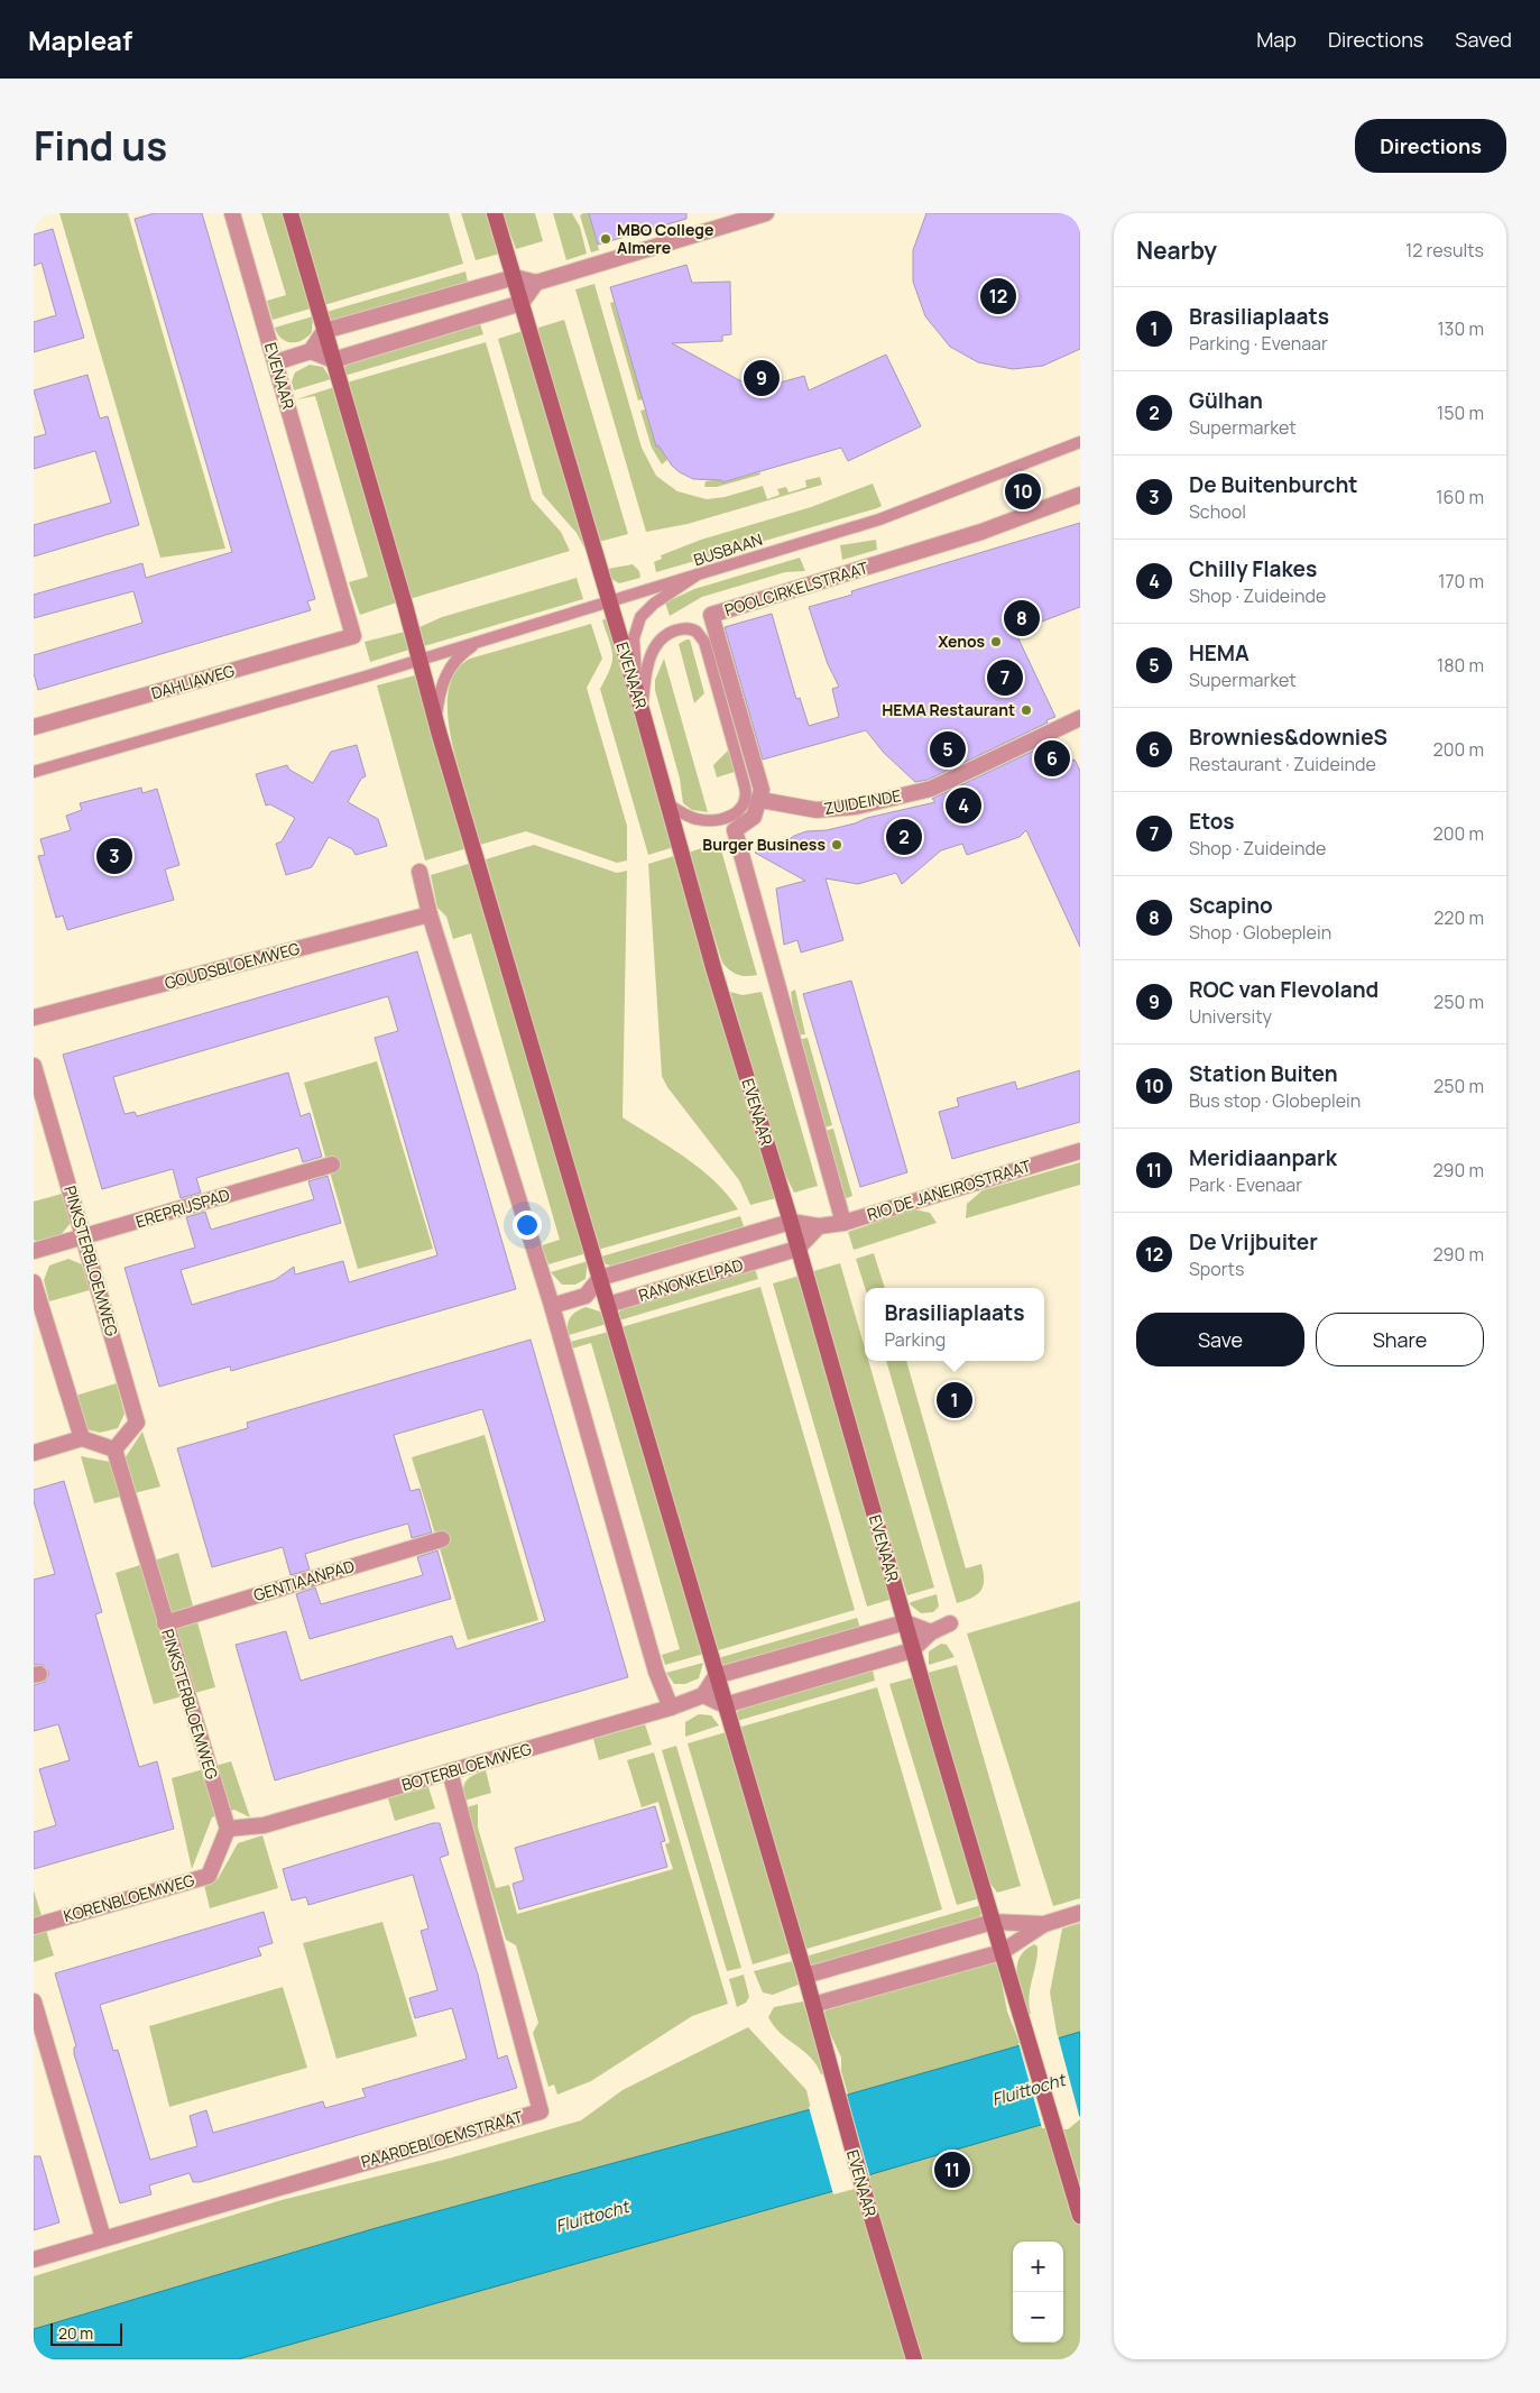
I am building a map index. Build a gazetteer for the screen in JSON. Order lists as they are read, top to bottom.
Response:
{
  "streets": {
    "main road": ["EVENAAR"],
    "street": [
      "POOLCIRKELSTRAAT",
      "DAHLIAWEG",
      "ZUIDEINDE",
      "GOUDSBLOEMWEG",
      "RIO DE JANEIROSTRAAT",
      "EREPRIJSPAD",
      "PINKSTERBLOEMWEG",
      "RANONKELPAD",
      "GENTIAANPAD",
      "BOTERBLOEMWEG",
      "KORENBLOEMWEG",
      "PAARDEBLOEMSTRAAT"
    ],
    "lane": ["BUSBAAN"]
  },
  "crossings": [
    ["EVENAAR", "BUSBAAN"],
    ["EVENAAR", "DAHLIAWEG"],
    ["EVENAAR", "RIO DE JANEIROSTRAAT"],
    ["EVENAAR", "RANONKELPAD"],
    ["POOLCIRKELSTRAAT", "ZUIDEINDE"],
    ["RIO DE JANEIROSTRAAT", "RANONKELPAD"],
    ["EREPRIJSPAD", "PINKSTERBLOEMWEG"],
    ["PINKSTERBLOEMWEG", "GENTIAANPAD"],
    ["PINKSTERBLOEMWEG", "BOTERBLOEMWEG"],
    ["PINKSTERBLOEMWEG", "KORENBLOEMWEG"],
    ["BOTERBLOEMWEG", "KORENBLOEMWEG"],
    ["BOTERBLOEMWEG", "PAARDEBLOEMSTRAAT"]
  ],
  "water": ["Fluittocht"],
  "places": [
    "MBO College Almere",
    "Xenos",
    "HEMA Restaurant",
    "Burger Business"
  ],
  "scale_bar": "20 m",
  "page": {
    "header": "Mapleaf",
    "nav": ["Map", "Directions", "Saved"],
    "title": "Find us",
    "buttons": [
      "Directions",
      ["Save", "Share"]
    ],
    "heading": ["Nearby", "12 results"],
    "pins": [
      "12",
      "9",
      "10",
      "8",
      "7",
      "5",
      "6",
      "4",
      "2",
      "3",
      "1",
      "11"
    ],
    "list": [
      {
        "mark": "1",
        "name": "Brasiliaplaats",
        "note": "Parking · Evenaar",
        "value": "130 m"
      },
      {
        "mark": "2",
        "name": "Gülhan",
        "note": "Supermarket",
        "value": "150 m"
      },
      {
        "mark": "3",
        "name": "De Buitenburcht",
        "note": "School",
        "value": "160 m"
      },
      {
        "mark": "4",
        "name": "Chilly Flakes",
        "note": "Shop · Zuideinde",
        "value": "170 m"
      },
      {
        "mark": "5",
        "name": "HEMA",
        "note": "Supermarket",
        "value": "180 m"
      },
      {
        "mark": "6",
        "name": "Brownies&downieS",
        "note": "Restaurant · Zuideinde",
        "value": "200 m"
      },
      {
        "mark": "7",
        "name": "Etos",
        "note": "Shop · Zuideinde",
        "value": "200 m"
      },
      {
        "mark": "8",
        "name": "Scapino",
        "note": "Shop · Globeplein",
        "value": "220 m"
      },
      {
        "mark": "9",
        "name": "ROC van Flevoland",
        "note": "University",
        "value": "250 m"
      },
      {
        "mark": "10",
        "name": "Station Buiten",
        "note": "Bus stop · Globeplein",
        "value": "250 m"
      },
      {
        "mark": "11",
        "name": "Meridiaanpark",
        "note": "Park · Evenaar",
        "value": "290 m"
      },
      {
        "mark": "12",
        "name": "De Vrijbuiter",
        "note": "Sports",
        "value": "290 m"
      }
    ],
    "popup": ["Brasiliaplaats", "Parking"],
    "map_buttons": ["+", "−"],
    "scale": "20 m"
  }
}
